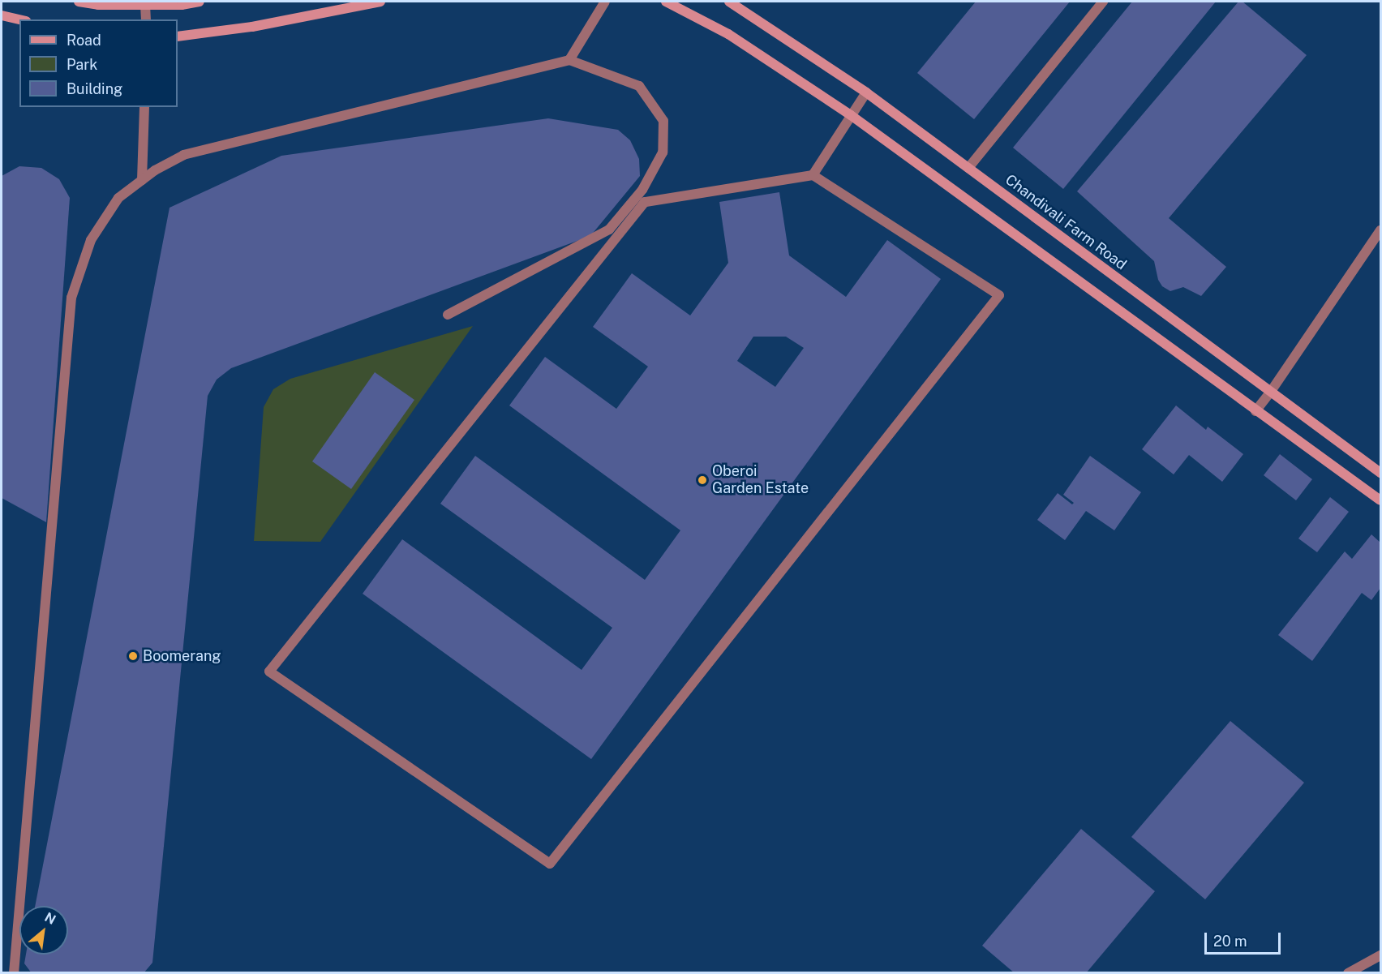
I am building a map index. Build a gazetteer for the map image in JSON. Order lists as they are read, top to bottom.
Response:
{
  "streets": {
    "street": ["Chandivali Farm Road"]
  },
  "places": ["Oberoi Garden Estate", "Boomerang"],
  "legend": ["Road", "Park", "Building"],
  "scale_bar": "20 m",
  "north": "top right"
}
